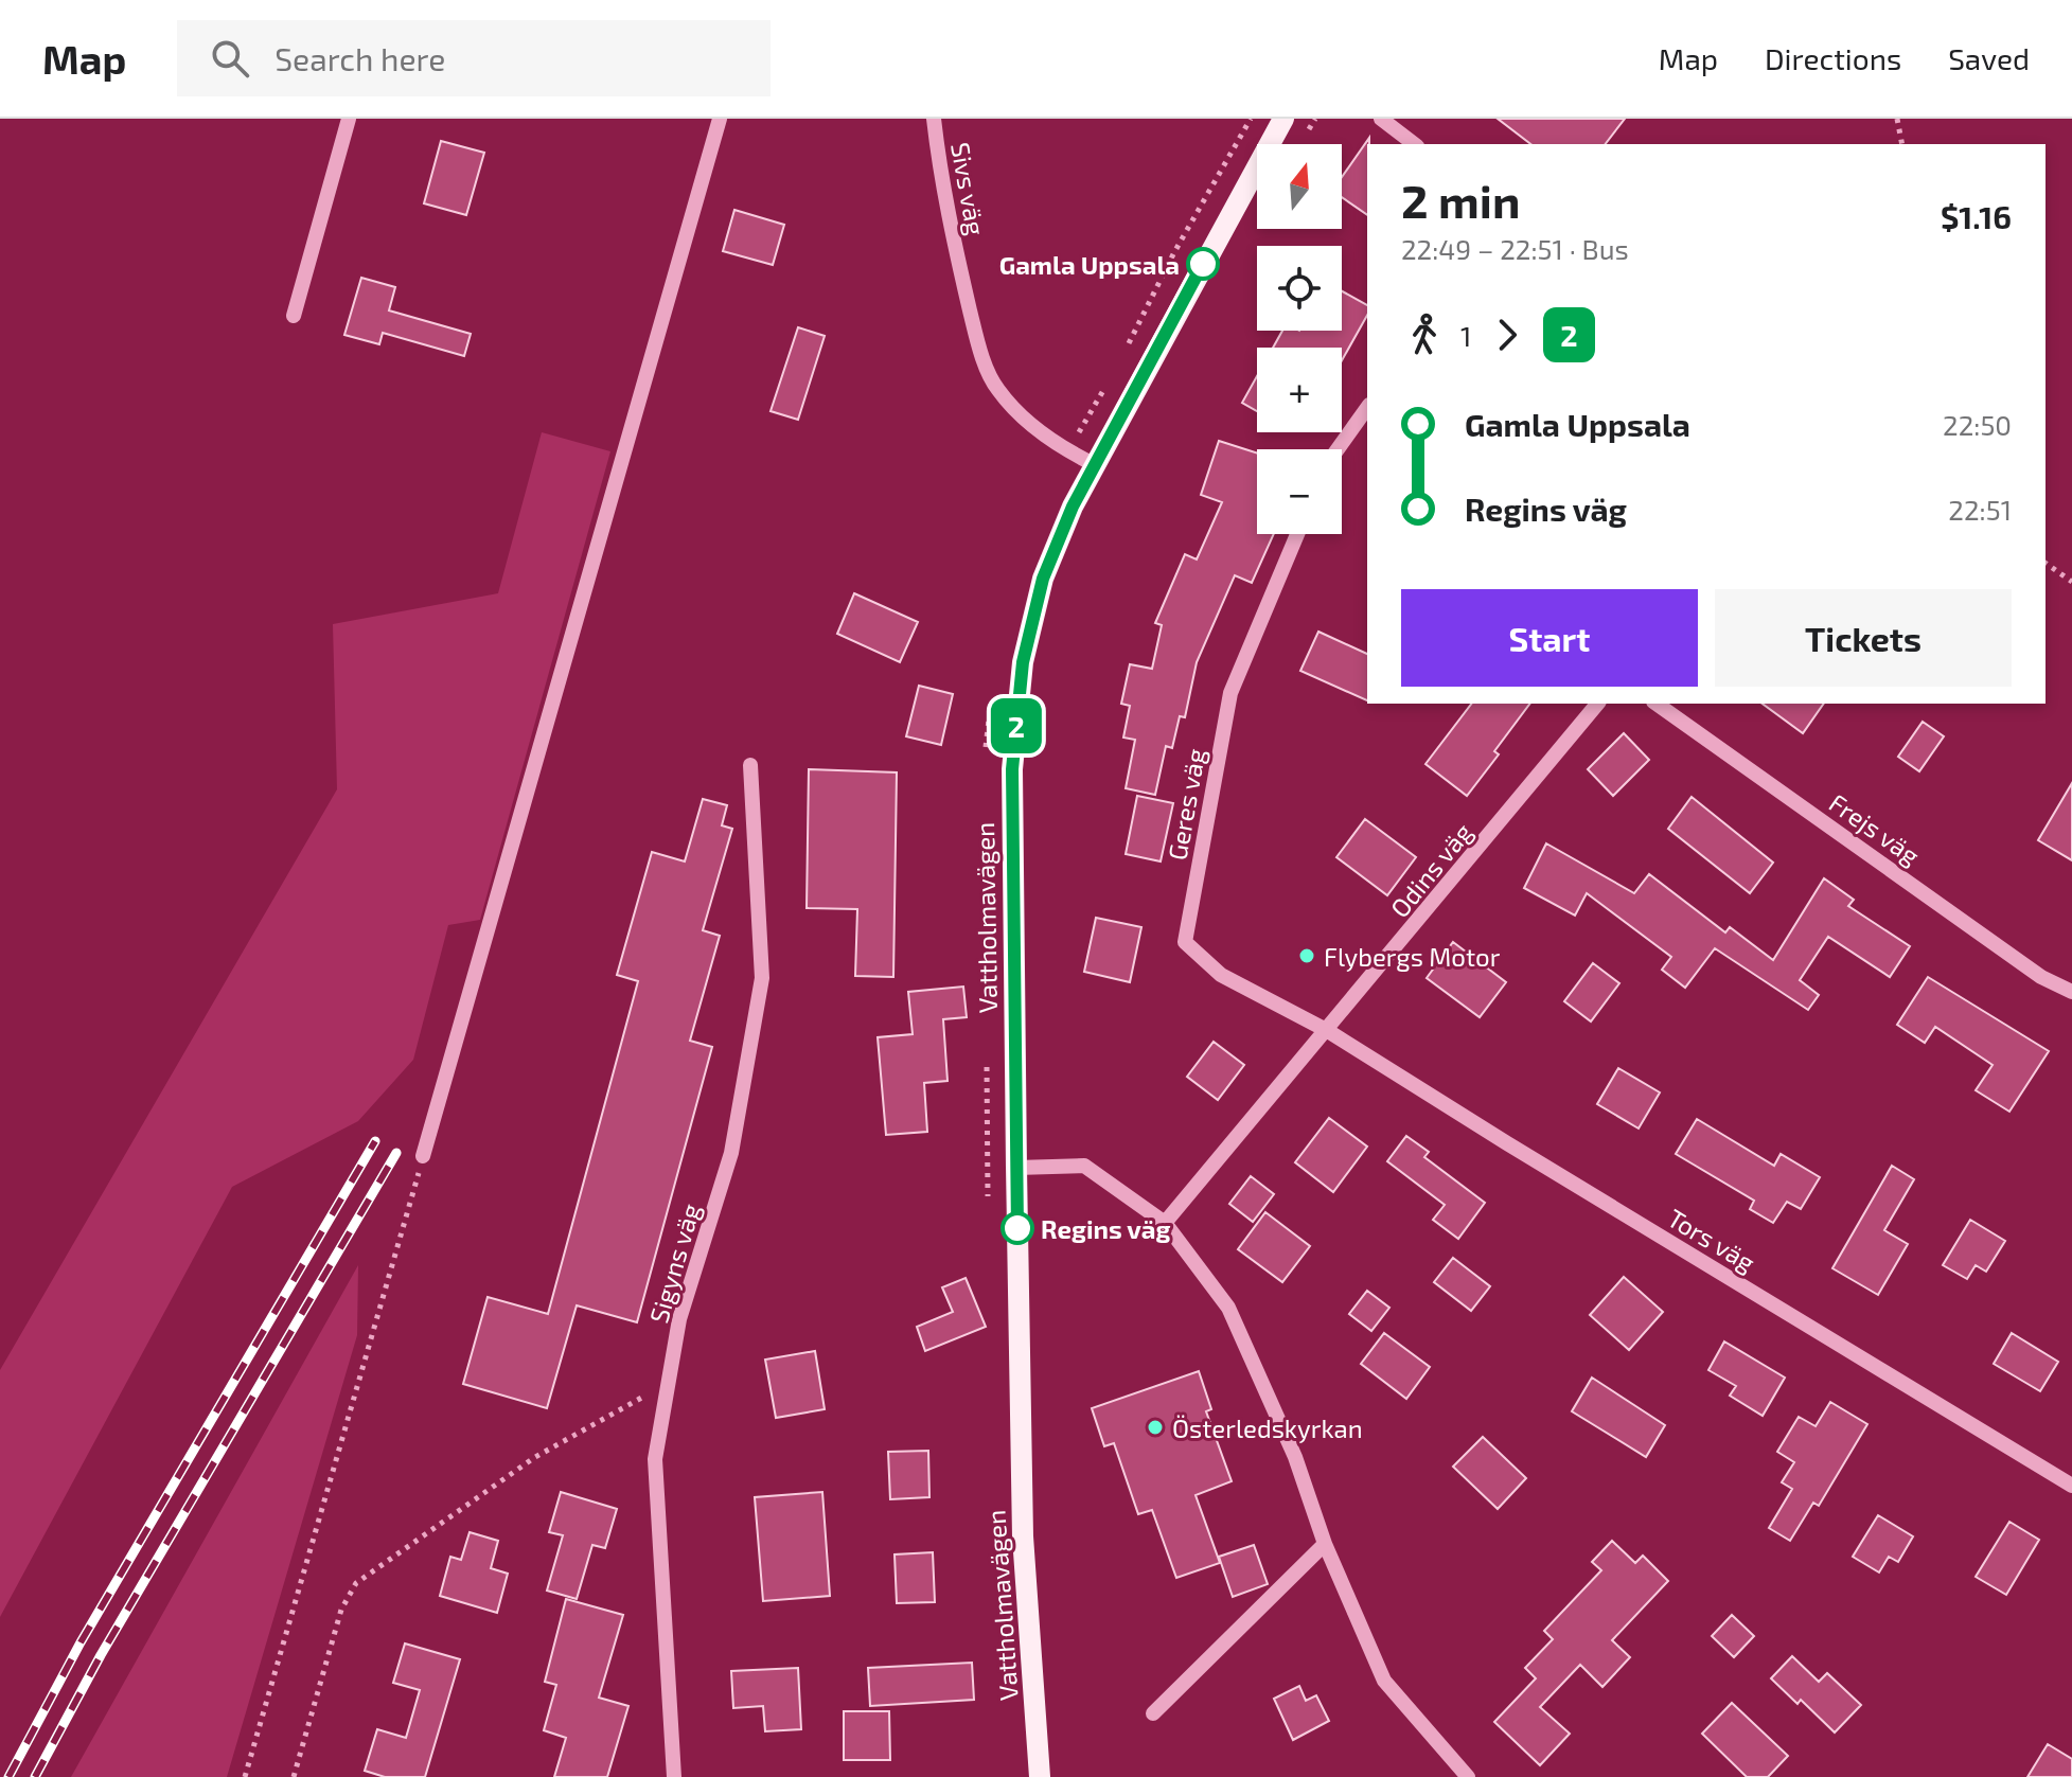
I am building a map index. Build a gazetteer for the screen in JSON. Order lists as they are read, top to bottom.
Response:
{
  "streets": {
    "main road": ["Vattholmavägen"],
    "street": [
      "Sivs väg",
      "Geres väg",
      "Frejs väg",
      "Odins väg",
      "Tors väg",
      "Sigyns väg"
    ]
  },
  "crossings": [
    ["Sivs väg", "Vattholmavägen"],
    ["Geres väg", "Odins väg"],
    ["Geres väg", "Tors väg"],
    ["Odins väg", "Tors väg"]
  ],
  "places": [
    "Gamla Uppsala",
    "Flybergs Motor",
    "Regins väg",
    "Österledskyrkan"
  ],
  "lines": ["bus line 2"],
  "north": "top",
  "page": {
    "header": "Map",
    "search": "Search here",
    "nav": ["Map", "Directions", "Saved"],
    "on_map": "2",
    "map_buttons": ["+", "−"],
    "heading": ["2 min", "22:49 – 22:51 · Bus", "$1.16"],
    "legs": ["1", "2"],
    "list": [
      {
        "name": "Gamla Uppsala",
        "value": "22:50"
      },
      {
        "name": "Regins väg",
        "value": "22:51"
      }
    ],
    "buttons": ["Start", "Tickets"]
  }
}
